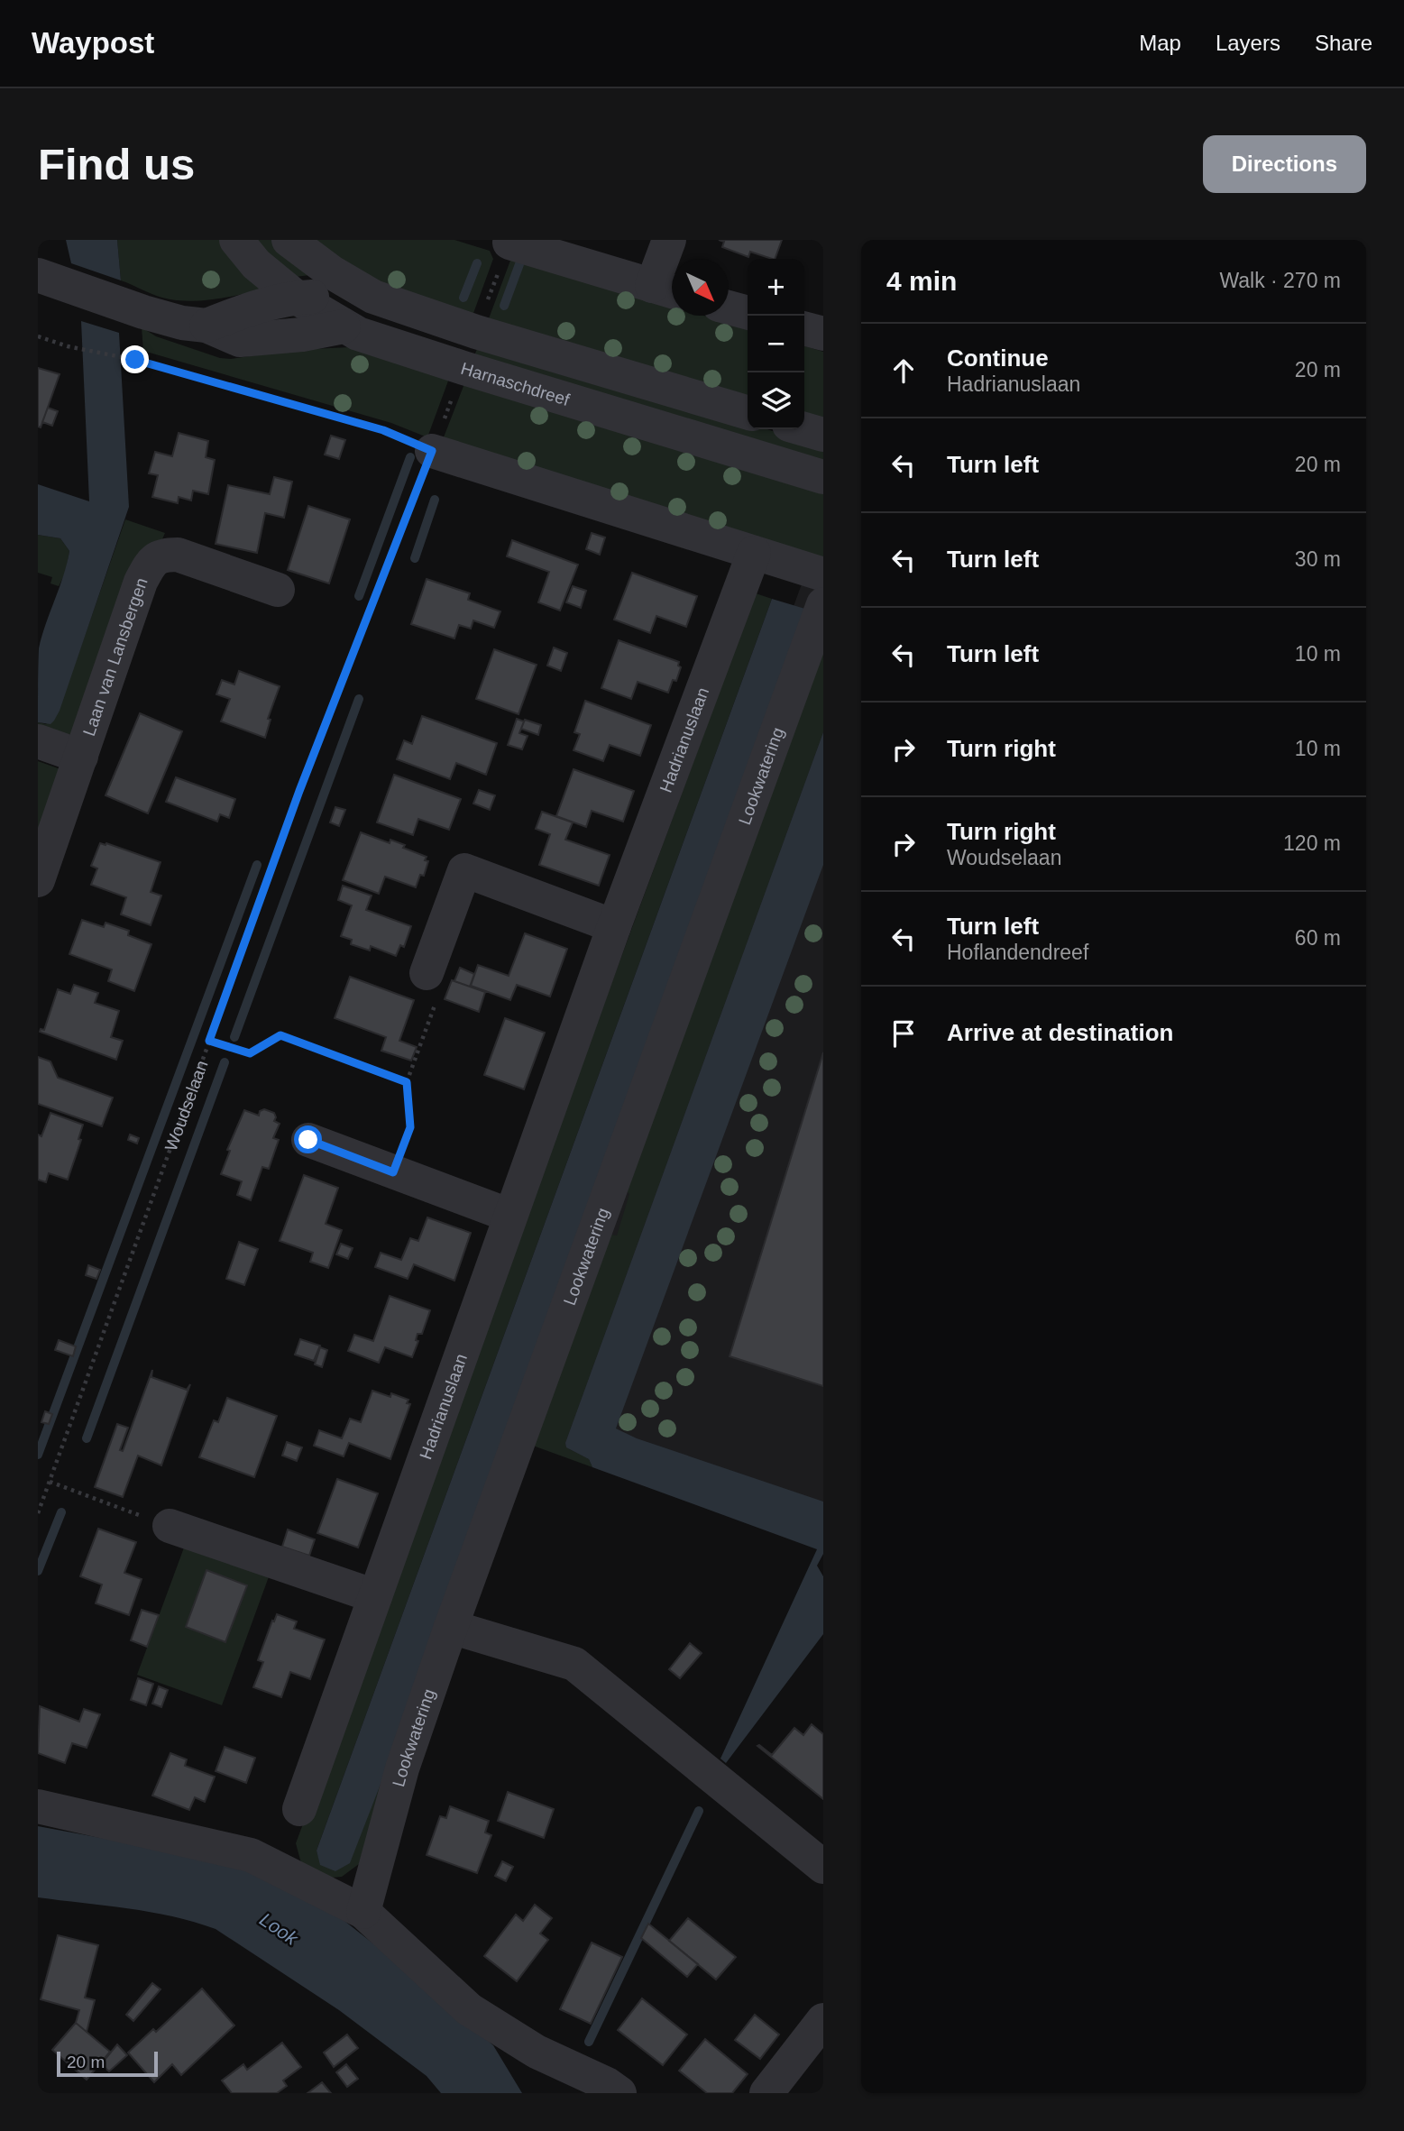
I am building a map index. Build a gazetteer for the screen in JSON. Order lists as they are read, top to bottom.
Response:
{
  "streets": {
    "street": [
      "Harnaschdreef",
      "Laan van Lansbergen",
      "Hadrianuslaan",
      "Lookwatering"
    ],
    "path": ["Woudselaan"]
  },
  "water": ["Look"],
  "scale_bar": "20 m",
  "north": "bottom right",
  "page": {
    "header": "Waypost",
    "nav": ["Map", "Layers", "Share"],
    "buttons": "Directions",
    "title": "Find us",
    "heading": ["4 min", "Walk · 270 m"],
    "map_buttons": ["+", "−"],
    "list": [
      ["Continue", "Hadrianuslaan", "20 m"],
      ["Turn left", "20 m"],
      ["Turn left", "30 m"],
      ["Turn left", "10 m"],
      ["Turn right", "10 m"],
      ["Turn right", "Woudselaan", "120 m"],
      ["Turn left", "Hoflandendreef", "60 m"],
      "Arrive at destination"
    ],
    "scale": "20 m"
  }
}
